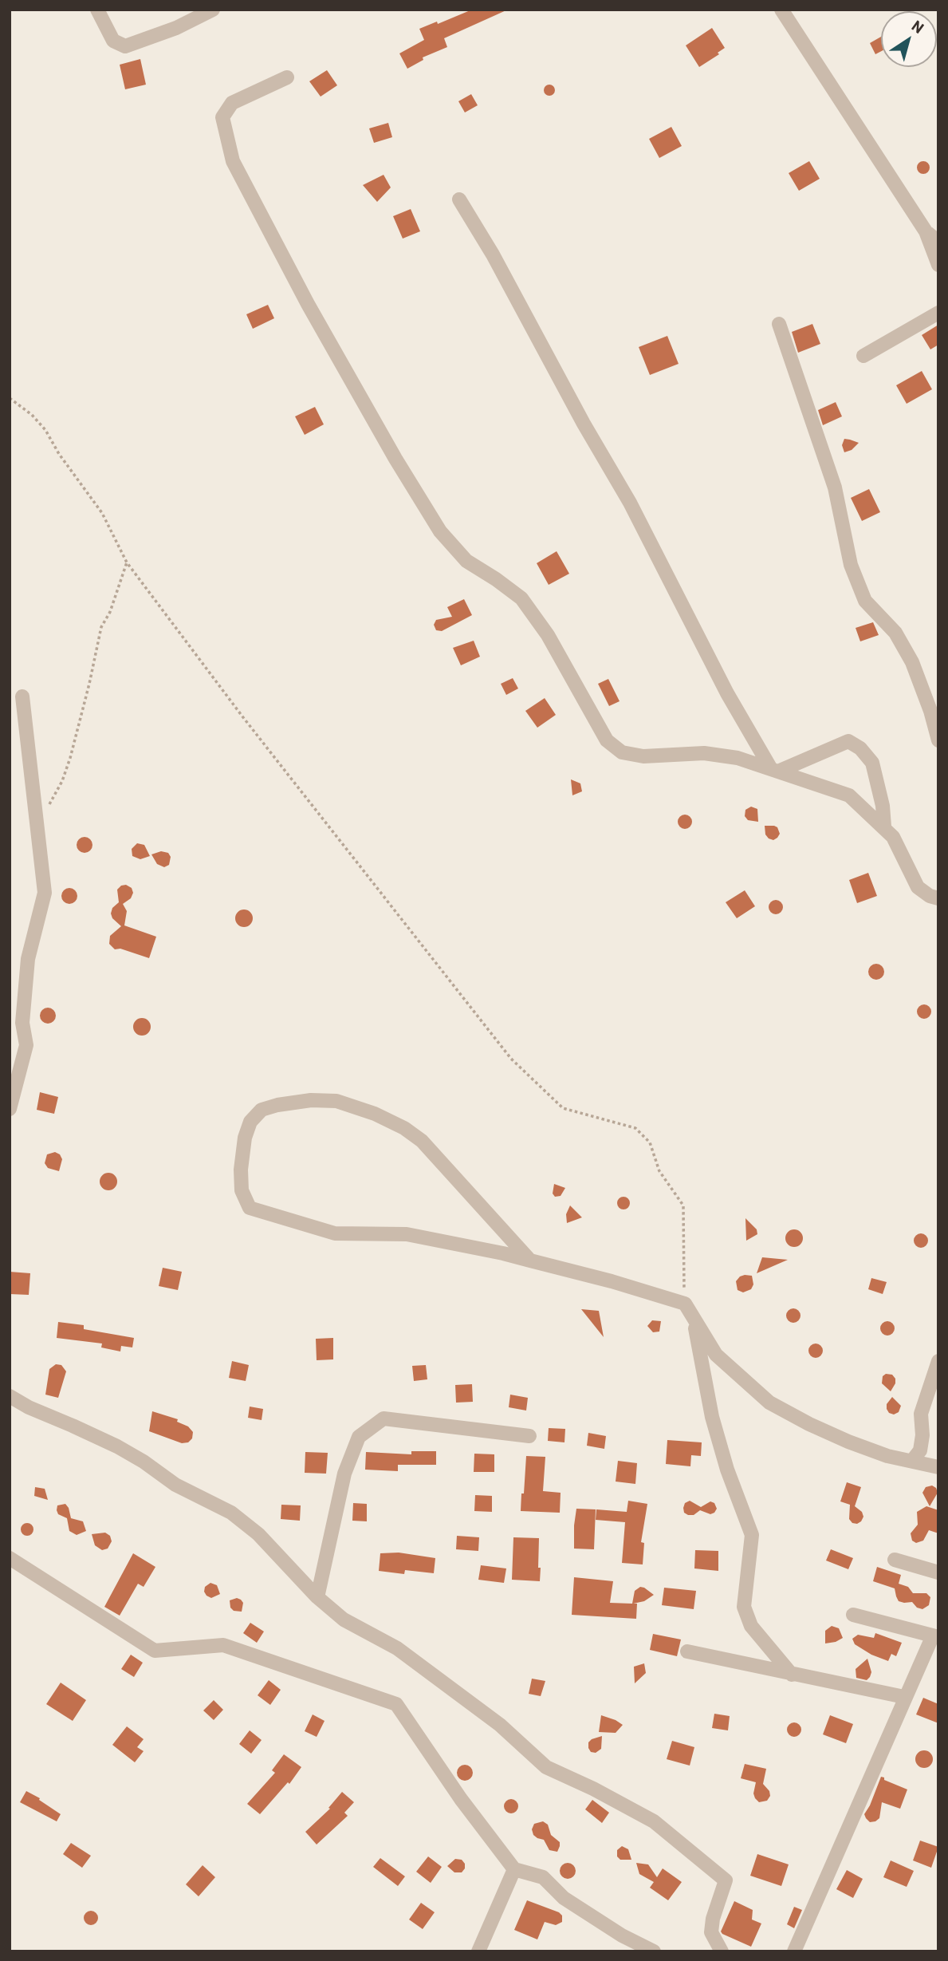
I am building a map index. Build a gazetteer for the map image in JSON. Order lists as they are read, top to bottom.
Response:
{
  "north": "top right"
}
